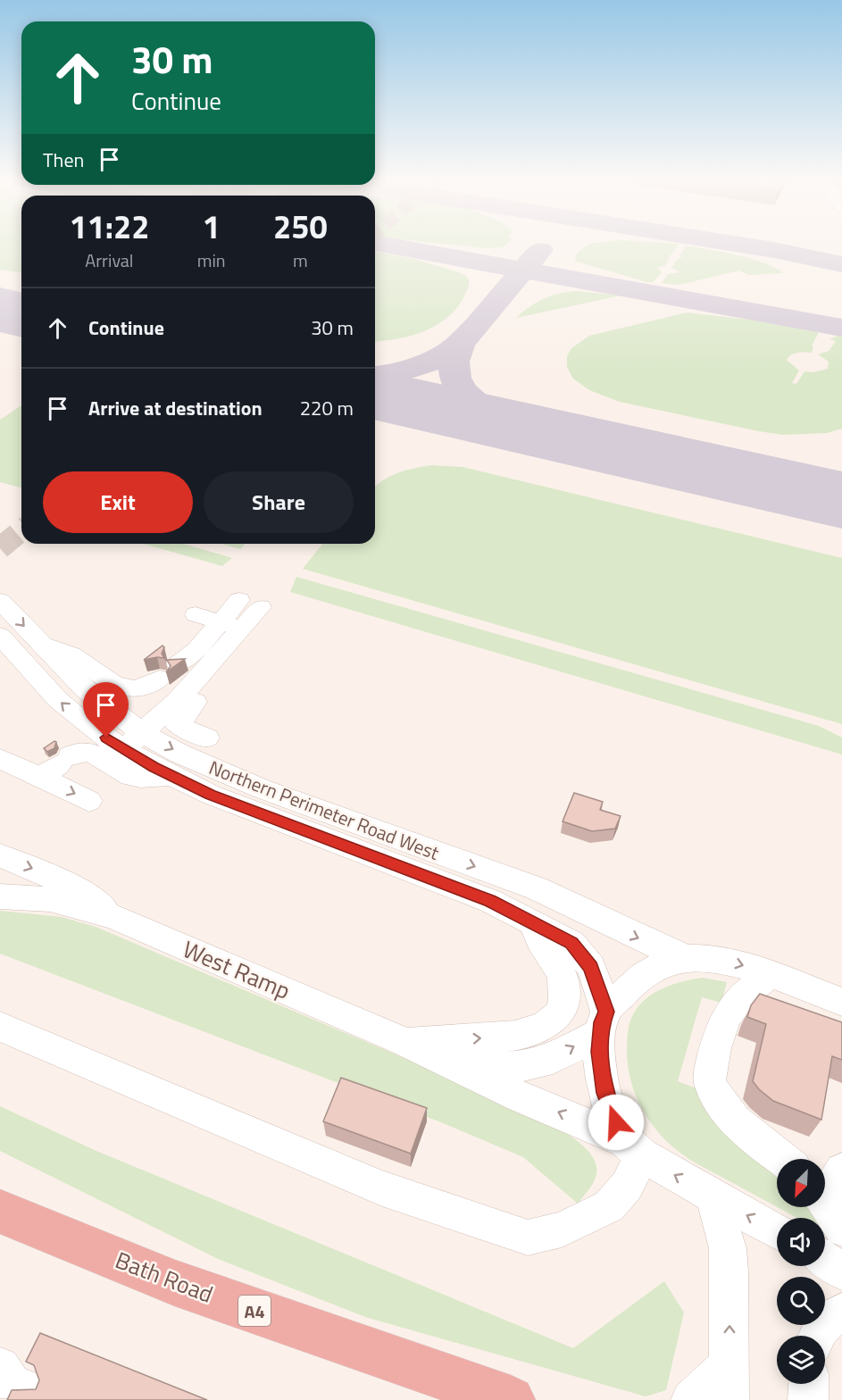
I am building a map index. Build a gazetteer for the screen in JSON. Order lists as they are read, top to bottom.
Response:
{
  "streets": {
    "highway": ["Bath Road", "A4"],
    "street": ["Northern Perimeter Road West", "West Ramp"]
  },
  "crossings": [
    ["Northern Perimeter Road West", "West Ramp"]
  ],
  "north": "bottom left",
  "page": {
    "turn": ["30 m", "Continue"],
    "then": "Then",
    "eta": [
      "11:22",
      "Arrival",
      "1",
      "min",
      "250",
      "m"
    ],
    "list": [
      {
        "name": "Continue",
        "value": "30 m"
      },
      {
        "name": "Arrive at destination",
        "value": "220 m"
      }
    ],
    "buttons": ["Exit", "Share"]
  }
}
